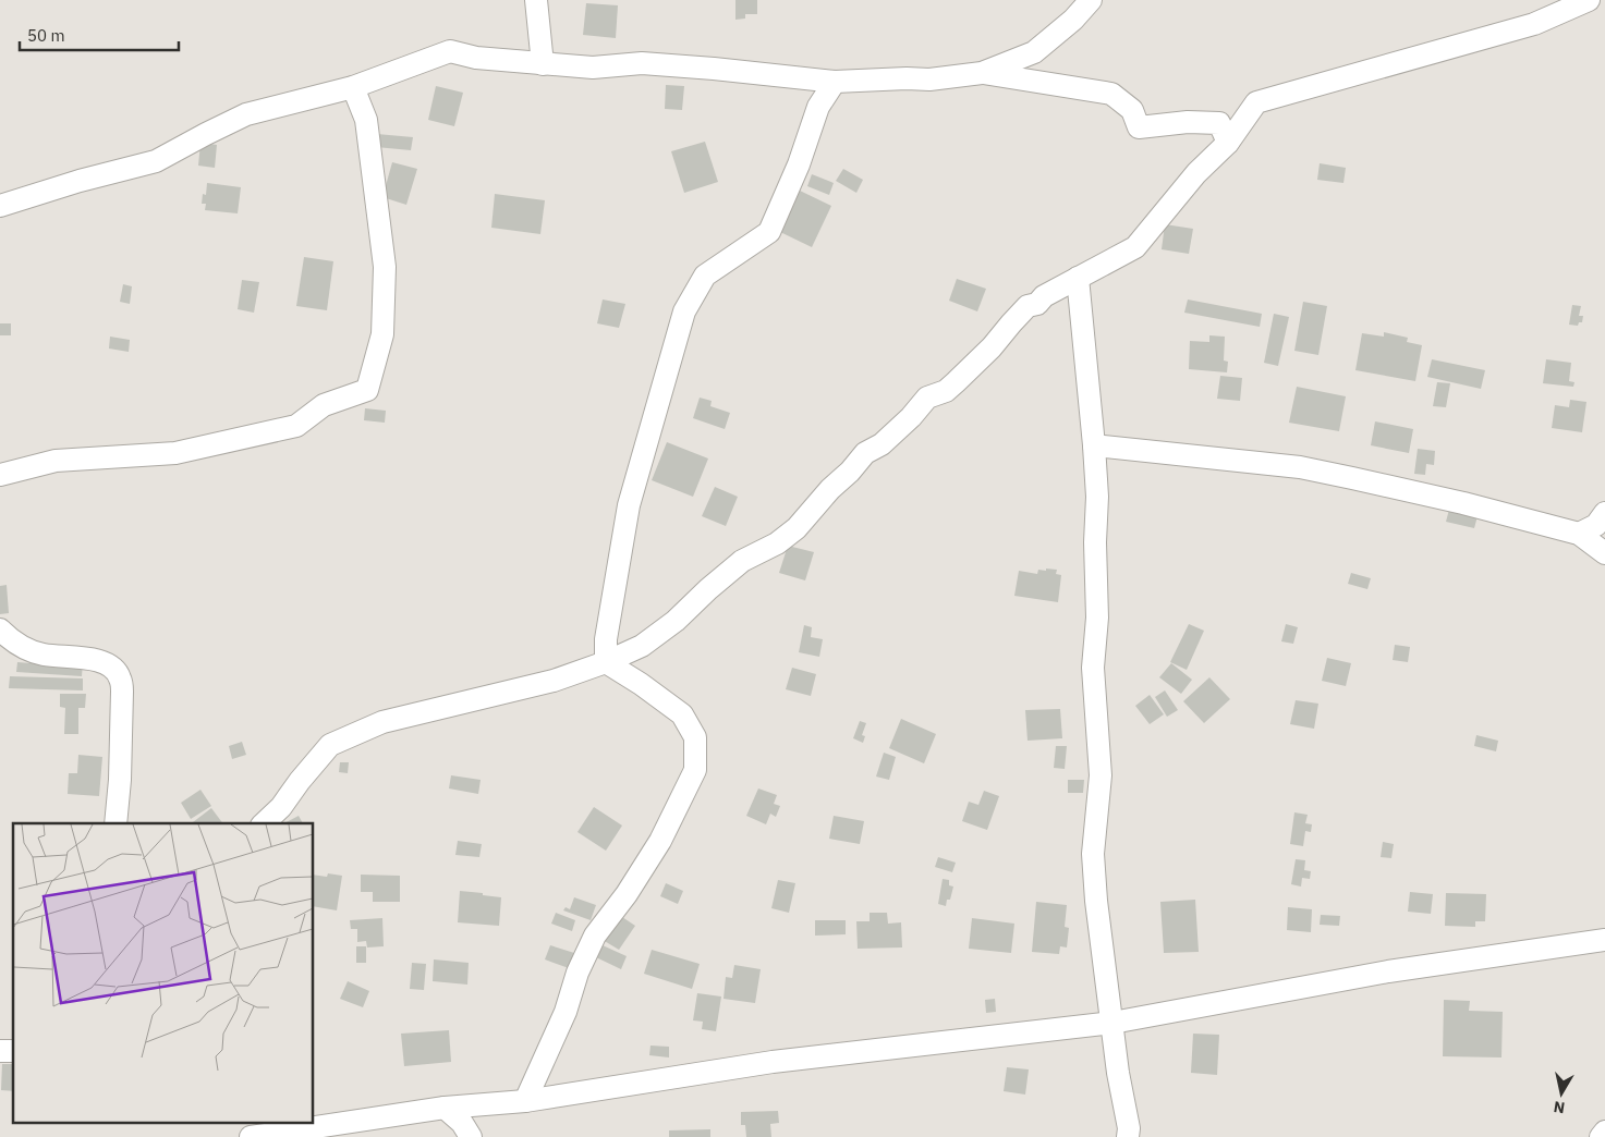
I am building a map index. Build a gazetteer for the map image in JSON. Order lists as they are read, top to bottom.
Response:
{
  "scale_bar": "50 m",
  "north": "bottom"
}
